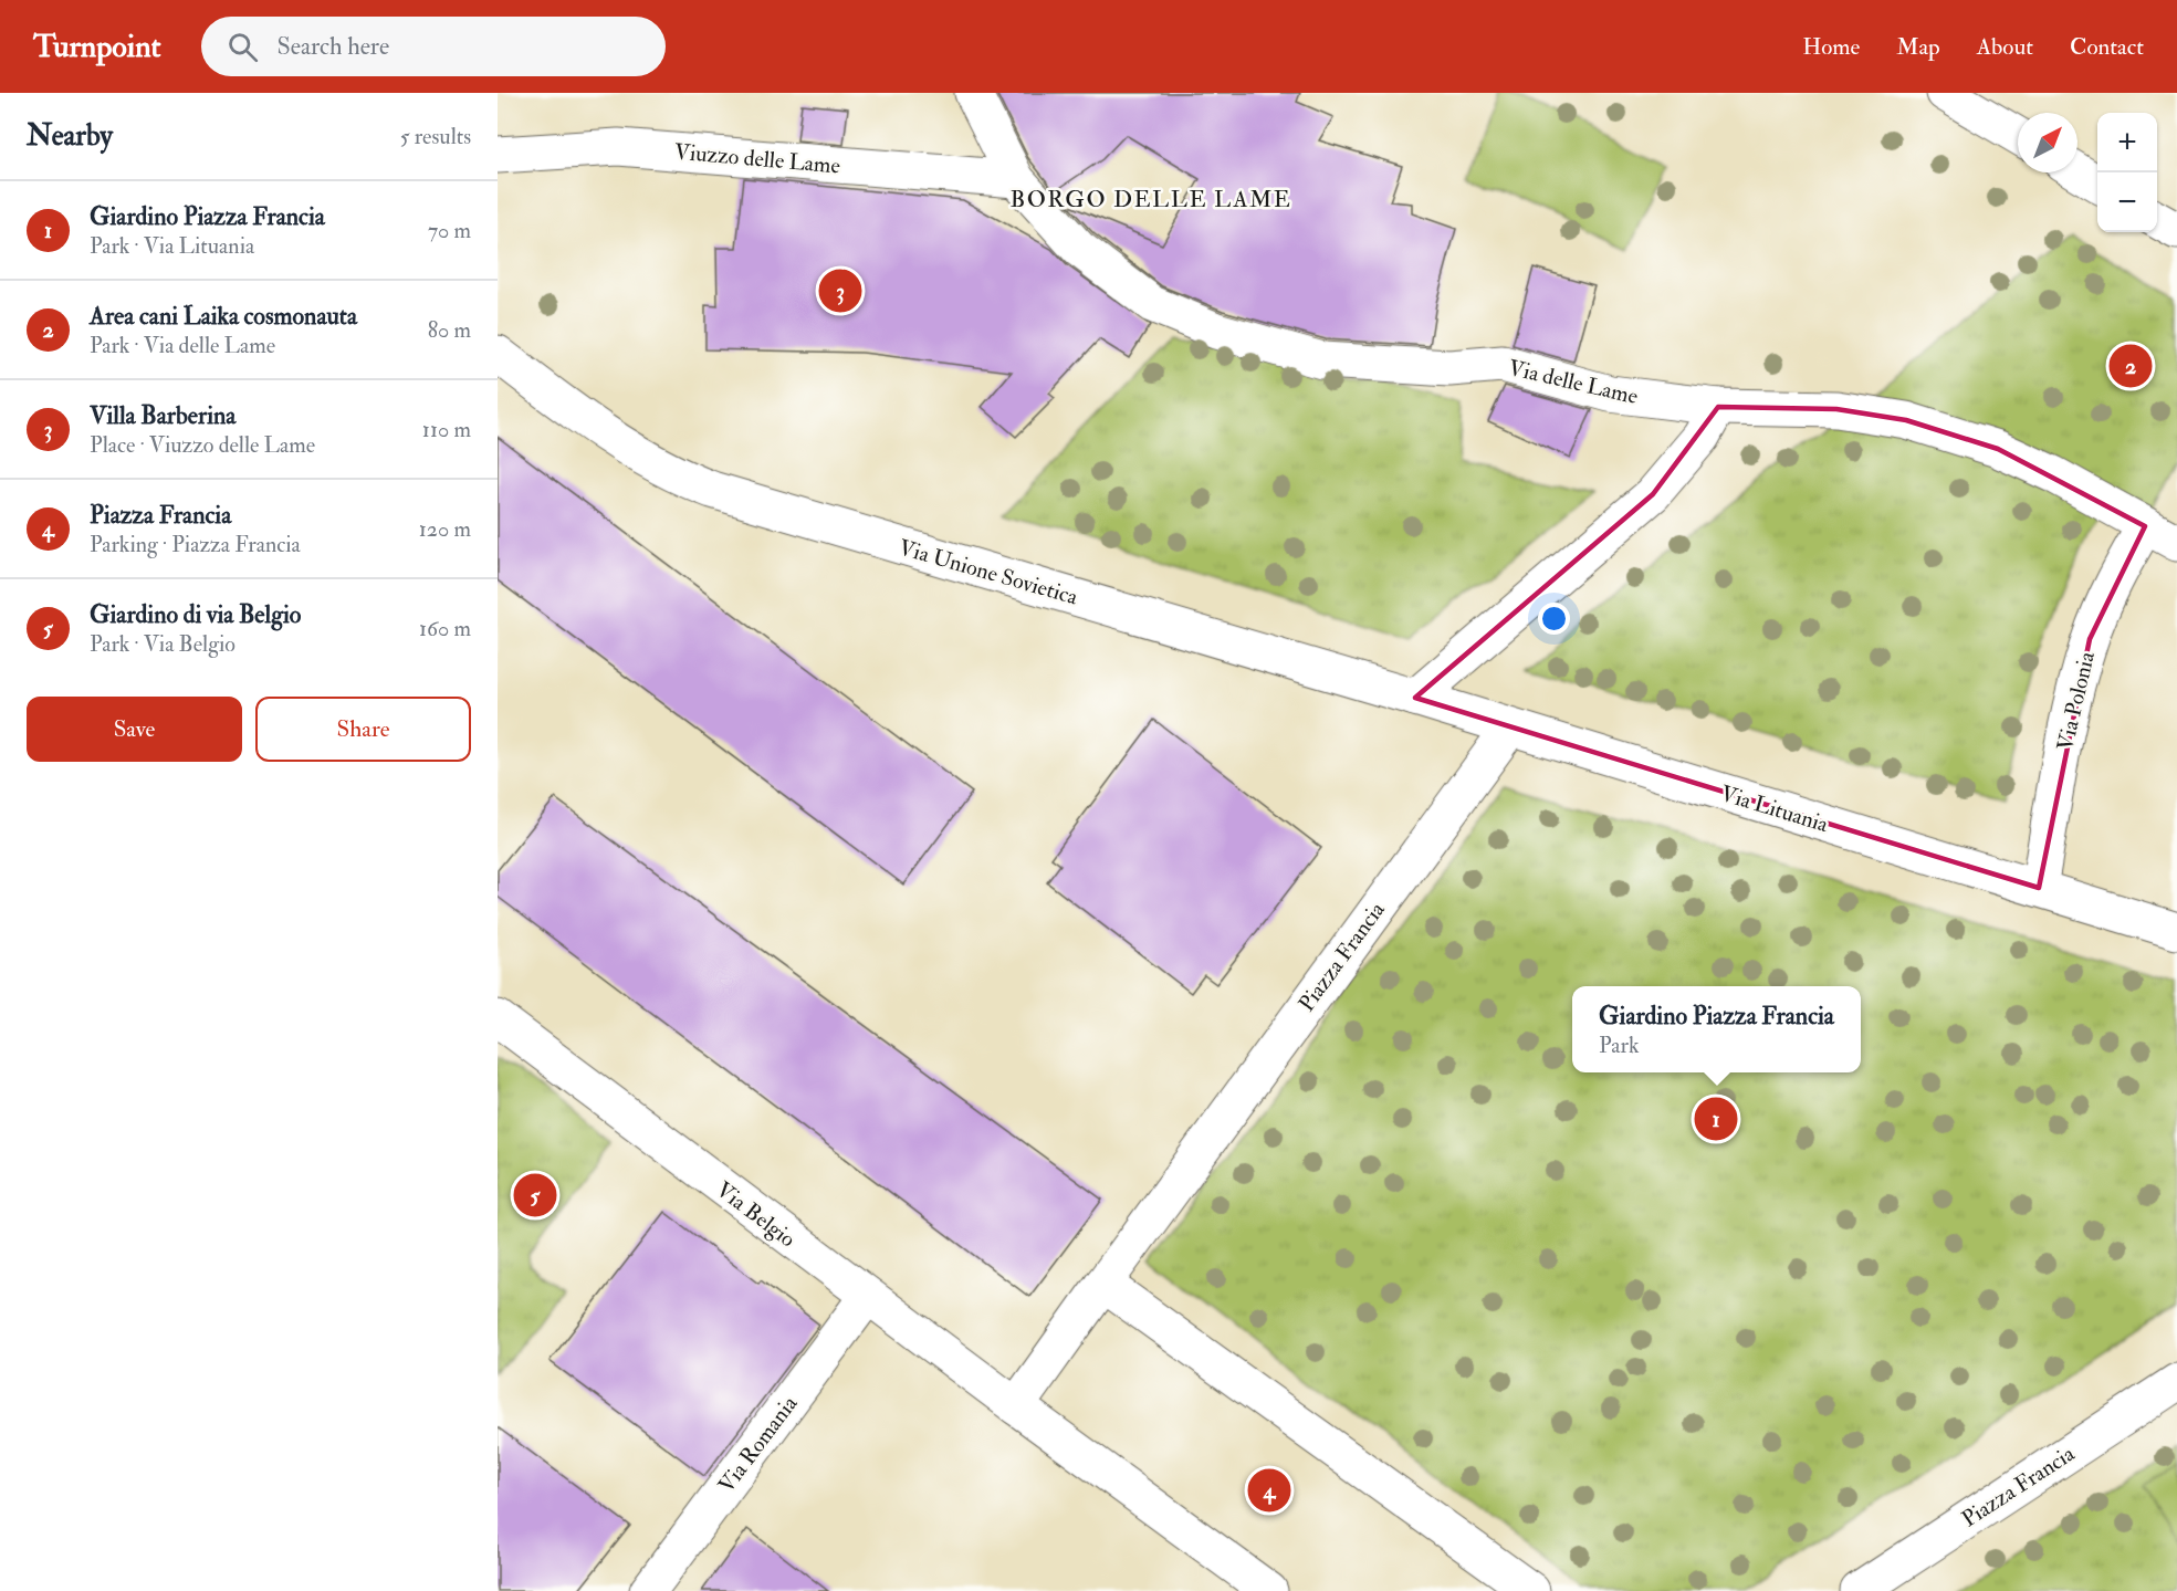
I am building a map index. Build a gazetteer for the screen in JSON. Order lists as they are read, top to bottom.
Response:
{
  "streets": {
    "street": [
      "Viuzzo delle Lame",
      "Via delle Lame",
      "Via Unione Sovietica",
      "Via Polonia",
      "Via Lituania",
      "Piazza Francia",
      "Via Belgio",
      "Via Romania"
    ]
  },
  "crossings": [
    ["Viuzzo delle Lame", "Via delle Lame"],
    ["Via delle Lame", "Via Polonia"],
    ["Via Unione Sovietica", "Via Lituania"],
    ["Via Unione Sovietica", "Piazza Francia"],
    ["Via Polonia", "Via Lituania"],
    ["Via Lituania", "Piazza Francia"],
    ["Piazza Francia", "Via Belgio"],
    ["Via Belgio", "Via Romania"]
  ],
  "districts": ["BORGO DELLE LAME"],
  "north": "top right",
  "page": {
    "header": "Turnpoint",
    "search": "Search here",
    "nav": [
      "Home",
      "Map",
      "About",
      "Contact"
    ],
    "heading": ["Nearby", "5 results"],
    "map_buttons": ["+", "−"],
    "list": [
      {
        "mark": "1",
        "name": "Giardino Piazza Francia",
        "note": "Park · Via Lituania",
        "value": "70 m"
      },
      {
        "mark": "2",
        "name": "Area cani Laika cosmonauta",
        "note": "Park · Via delle Lame",
        "value": "80 m"
      },
      {
        "mark": "3",
        "name": "Villa Barberina",
        "note": "Place · Viuzzo delle Lame",
        "value": "110 m"
      },
      {
        "mark": "4",
        "name": "Piazza Francia",
        "note": "Parking · Piazza Francia",
        "value": "120 m"
      },
      {
        "mark": "5",
        "name": "Giardino di via Belgio",
        "note": "Park · Via Belgio",
        "value": "160 m"
      }
    ],
    "pins": [
      "3",
      "2",
      "1",
      "5",
      "4"
    ],
    "buttons": ["Save", "Share"],
    "popup": ["Giardino Piazza Francia", "Park"]
  }
}
